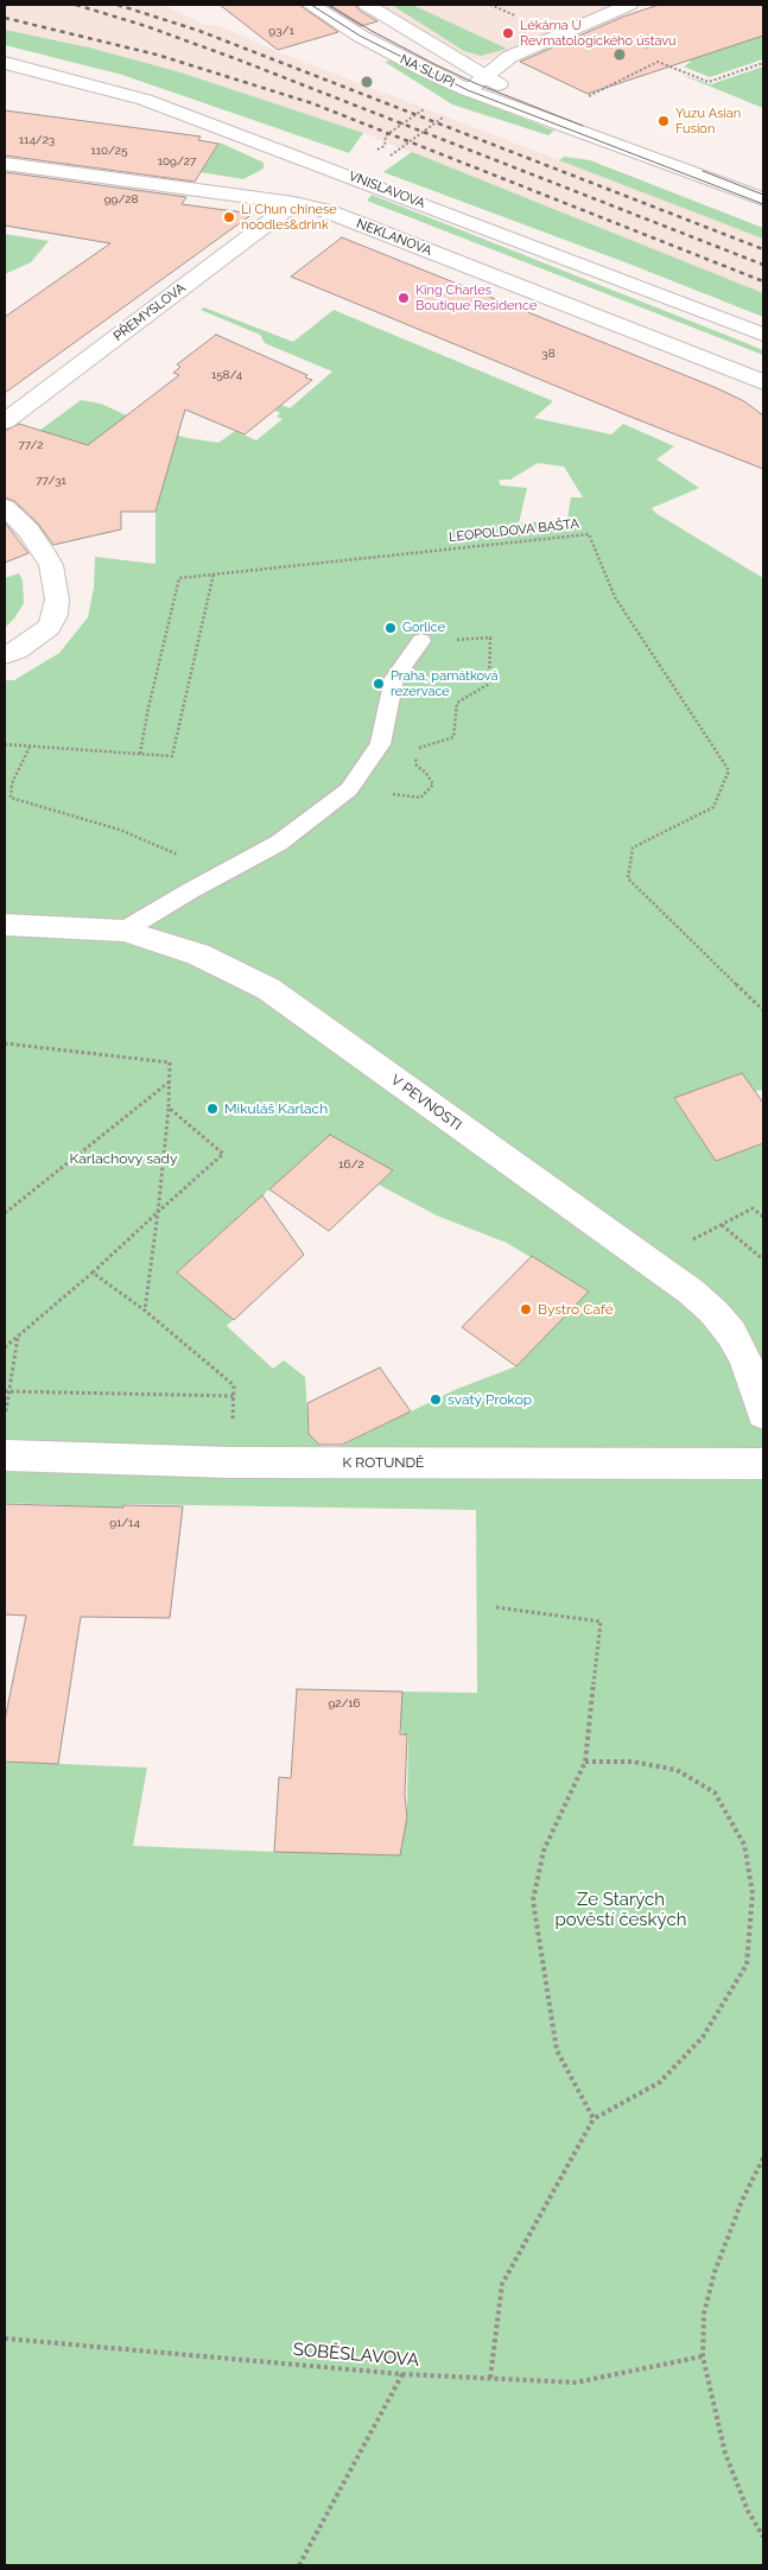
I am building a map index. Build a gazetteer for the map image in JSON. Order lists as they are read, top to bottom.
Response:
{
  "streets": {
    "street": [
      "NA SLUPI",
      "VNISLAVOVA",
      "NEKLANOVA",
      "PŘEMYSLOVA",
      "V PEVNOSTI",
      "K ROTUNDĚ"
    ],
    "path": ["LEOPOLDOVA BAŠTA", "SOBĚSLAVOVA"]
  },
  "crossings": [
    ["NEKLANOVA", "PŘEMYSLOVA"]
  ],
  "parks": ["Karlachovy sady", "Ze Starých pověstí českých"],
  "places": [
    "Lékárna U Revmatologického ústavu",
    "Yuzu Asian Fusion",
    "Li Chun chinese noodles&drink",
    "King Charles Boutique Residence",
    "Gorlice",
    "Praha, památková rezervace",
    "Mikuláš Karlach",
    "Bystro Café",
    "svatý Prokop"
  ],
  "house_numbers": [
    "93/1",
    "114/23",
    "110/25",
    "109/27",
    "99/28",
    "38",
    "158/4",
    "77/2",
    "77/31",
    "16/2",
    "91/14",
    "92/16"
  ]
}
